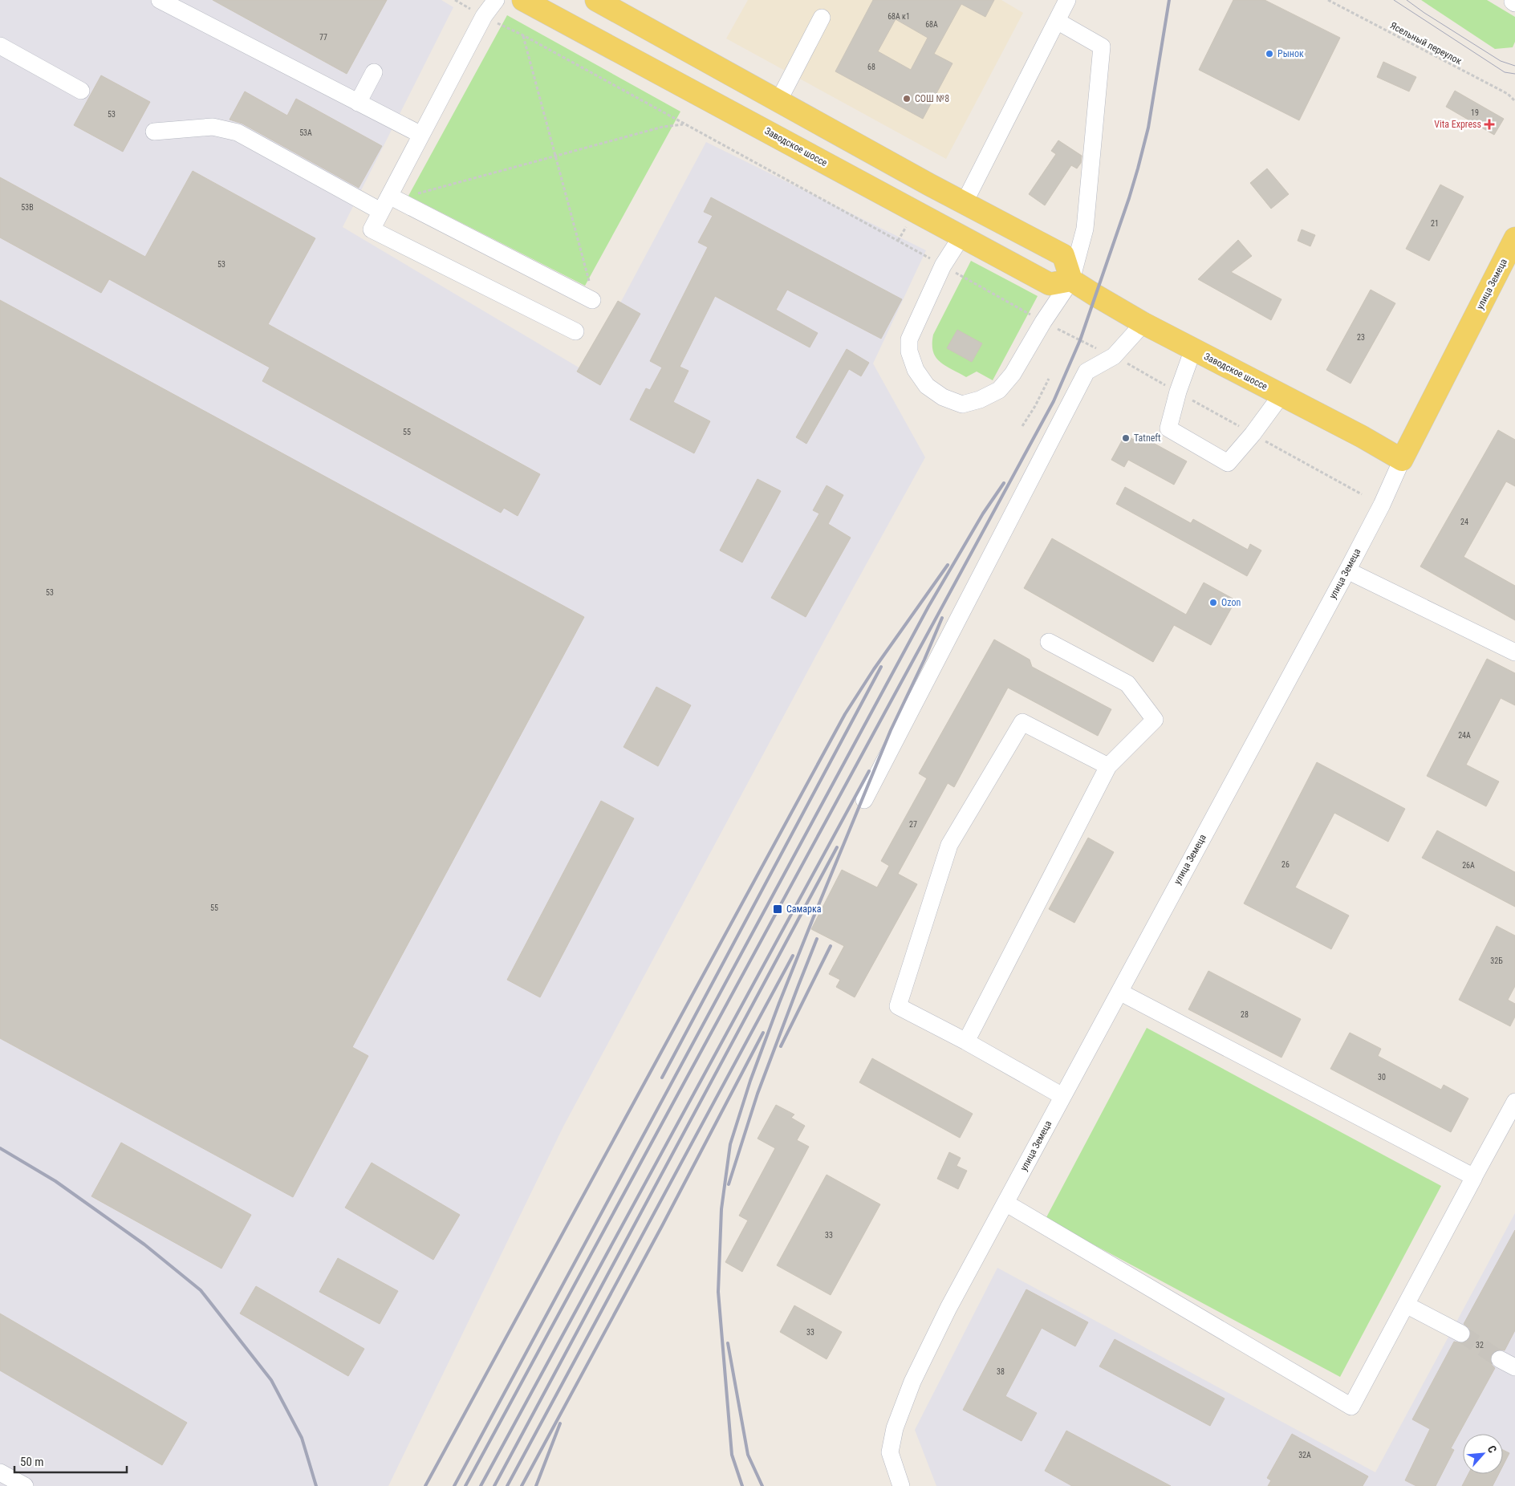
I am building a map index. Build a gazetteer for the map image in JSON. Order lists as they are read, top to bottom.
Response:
{
  "streets": {
    "main road": ["Заводское шоссе", "улица Земеца"],
    "path": ["Ясельный переулок"]
  },
  "crossings": [
    ["Заводское шоссе", "улица Земеца"]
  ],
  "places": {
    "other": [
      "Рынок",
      "СОШ №8",
      "Tatneft",
      "Ozon"
    ],
    "health": ["Vita Express"],
    "transit": ["Самарка"]
  },
  "house_numbers": [
    "68А к1",
    "68А",
    "77",
    "68",
    "19",
    "53",
    "53А",
    "53В",
    "21",
    "53",
    "23",
    "55",
    "24",
    "53",
    "24А",
    "27",
    "26",
    "26А",
    "55",
    "32Б",
    "28",
    "30",
    "33",
    "33",
    "32",
    "38",
    "32А"
  ],
  "scale_bar": "50 m",
  "north": "top right"
}
